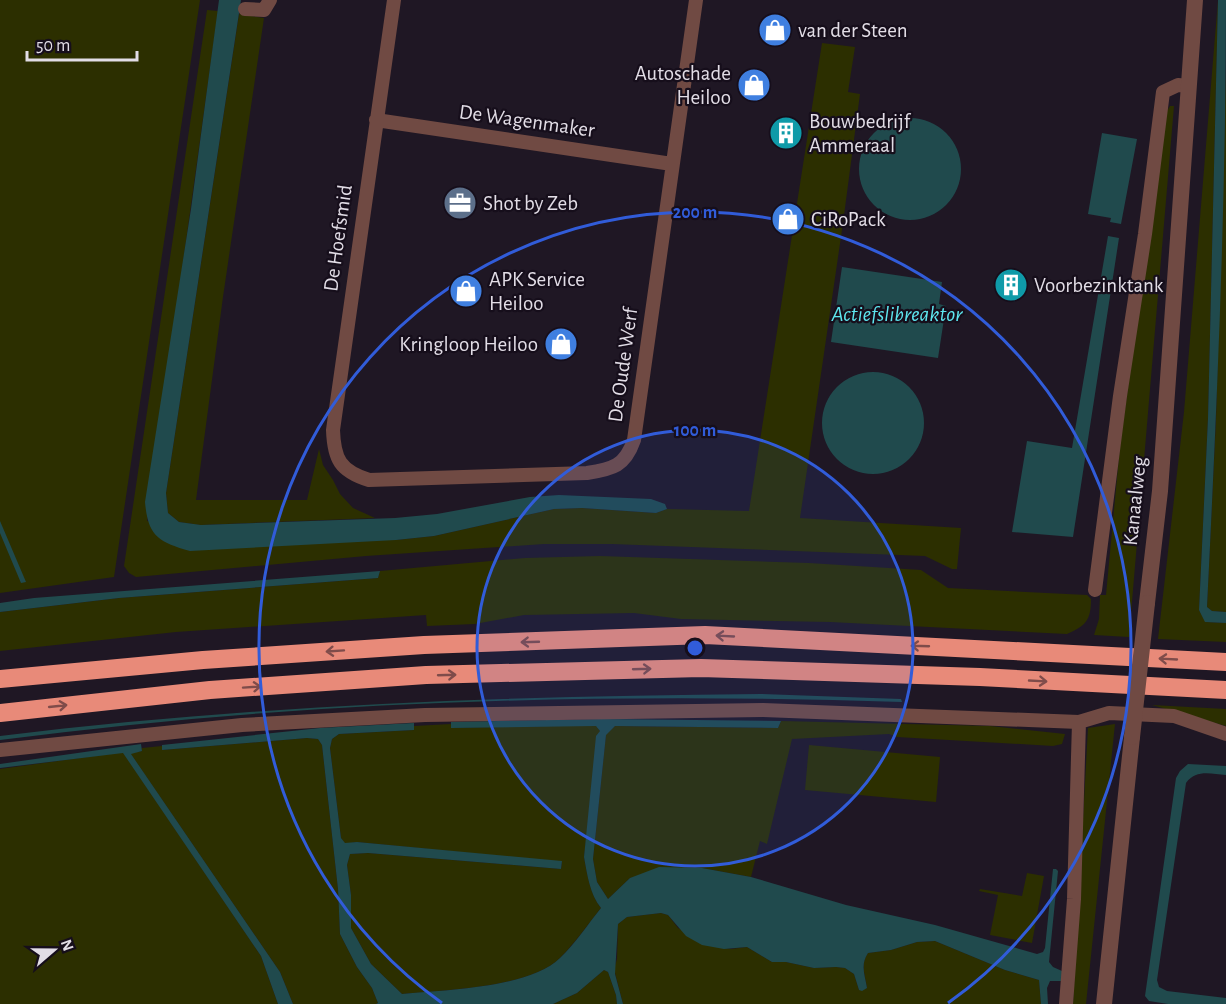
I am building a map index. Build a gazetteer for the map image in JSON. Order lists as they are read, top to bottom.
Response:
{
  "streets": {
    "street": [
      "De Wagenmaker",
      "De Hoefsmid",
      "De Oude Werf",
      "Kanaalweg"
    ]
  },
  "crossings": [
    ["De Wagenmaker", "De Hoefsmid"],
    ["De Wagenmaker", "De Oude Werf"],
    ["De Hoefsmid", "De Oude Werf"]
  ],
  "water": ["Actiefslibreaktor"],
  "places": {
    "shop": [
      "van der Steen",
      "Autoschade Heiloo",
      "CiRoPack",
      "APK Service Heiloo",
      "Kringloop Heiloo"
    ],
    "building": ["Bouwbedrijf Ammeraal", "Voorbezinktank"],
    "office": ["Shot by Zeb"]
  },
  "scale_bar": "50 m",
  "north": "right",
  "rings": ["200 m", "100 m"]
}
